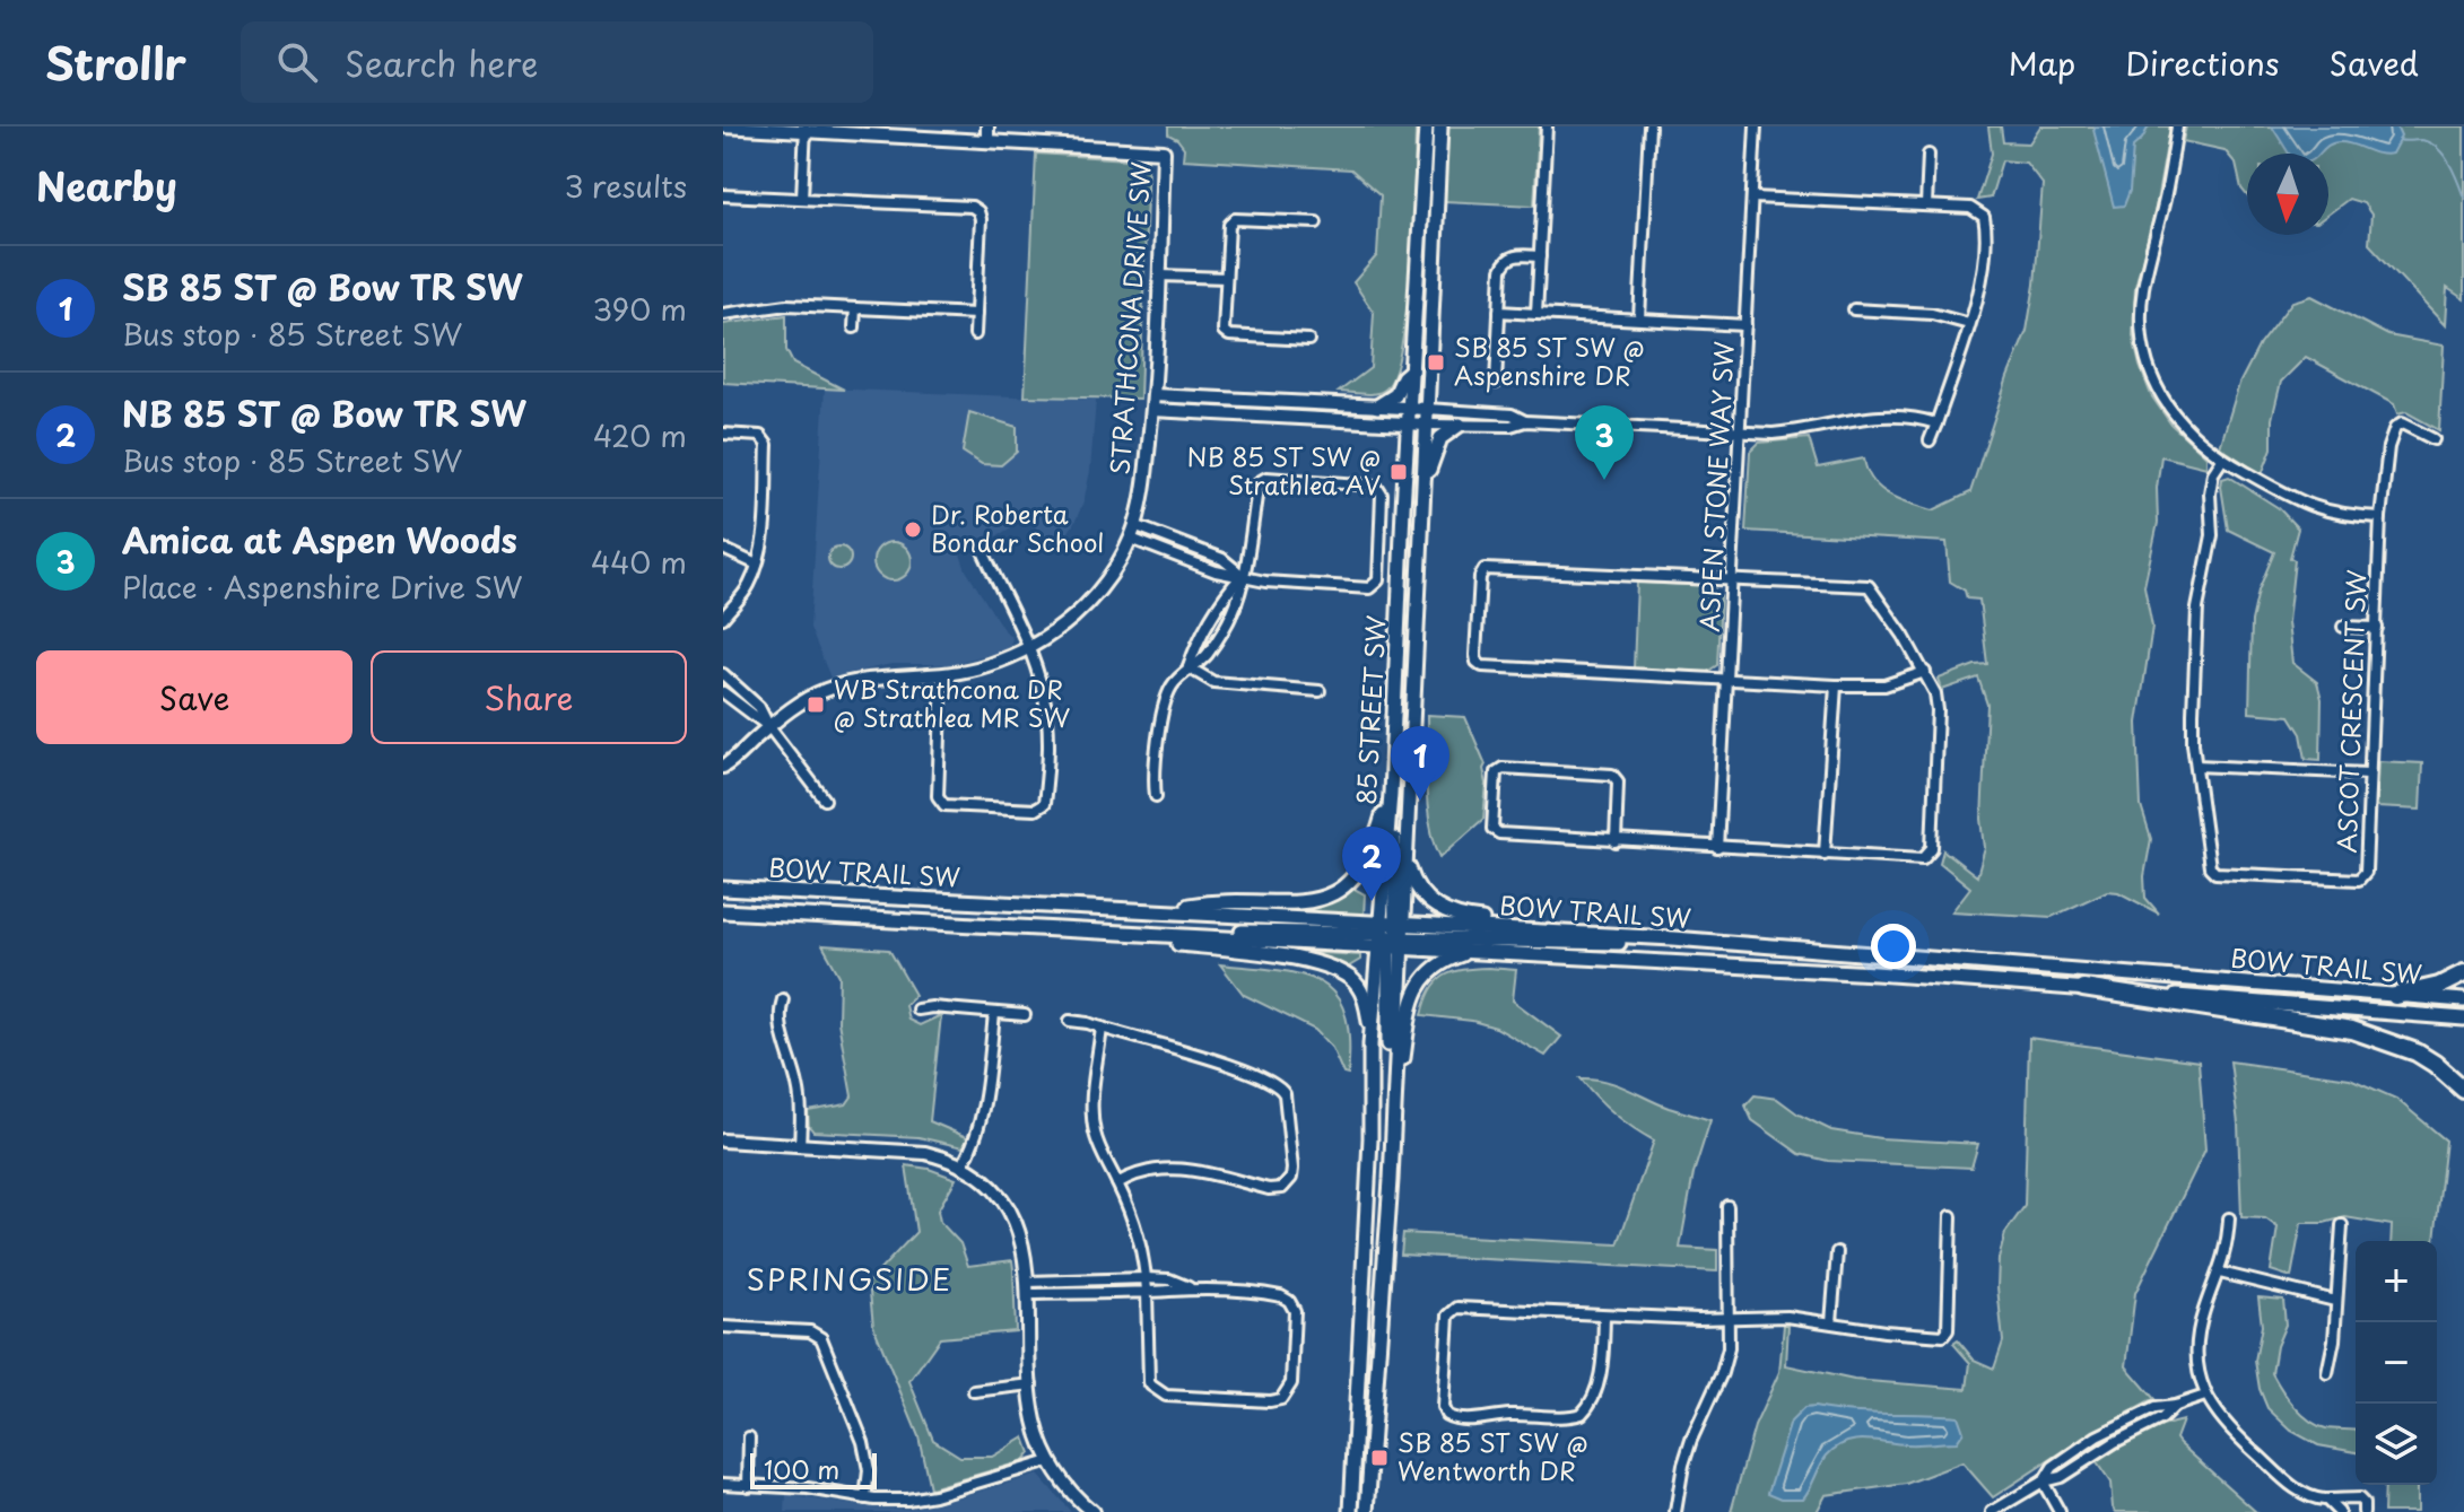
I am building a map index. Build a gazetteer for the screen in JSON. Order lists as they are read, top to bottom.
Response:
{
  "streets": {
    "main road": ["85 STREET SW", "BOW TRAIL SW"],
    "street": ["STRATHCONA DRIVE SW", "ASPEN STONE WAY SW", "ASCOT CRESCENT SW"]
  },
  "crossings": [
    ["85 STREET SW", "BOW TRAIL SW"]
  ],
  "districts": ["SPRINGSIDE"],
  "places": {
    "transit": [
      "SB 85 ST SW @ Aspenshire DR",
      "NB 85 ST SW @ Strathlea AV",
      "WB Strathcona DR @ Strathlea MR SW",
      "SB 85 ST SW @ Wentworth DR"
    ],
    "other": ["Dr. Roberta Bondar School"]
  },
  "scale_bar": "100 m",
  "north": "bottom",
  "page": {
    "header": "Strollr",
    "search": "Search here",
    "nav": ["Map", "Directions", "Saved"],
    "heading": ["Nearby", "3 results"],
    "list": [
      {
        "mark": "1",
        "name": "SB 85 ST @ Bow TR SW",
        "note": "Bus stop · 85 Street SW",
        "value": "390 m"
      },
      {
        "mark": "2",
        "name": "NB 85 ST @ Bow TR SW",
        "note": "Bus stop · 85 Street SW",
        "value": "420 m"
      },
      {
        "mark": "3",
        "name": "Amica at Aspen Woods",
        "note": "Place · Aspenshire Drive SW",
        "value": "440 m"
      }
    ],
    "pins": ["3", "1", "2"],
    "buttons": ["Save", "Share"],
    "map_buttons": ["+", "−"],
    "scale": "100 m"
  }
}
